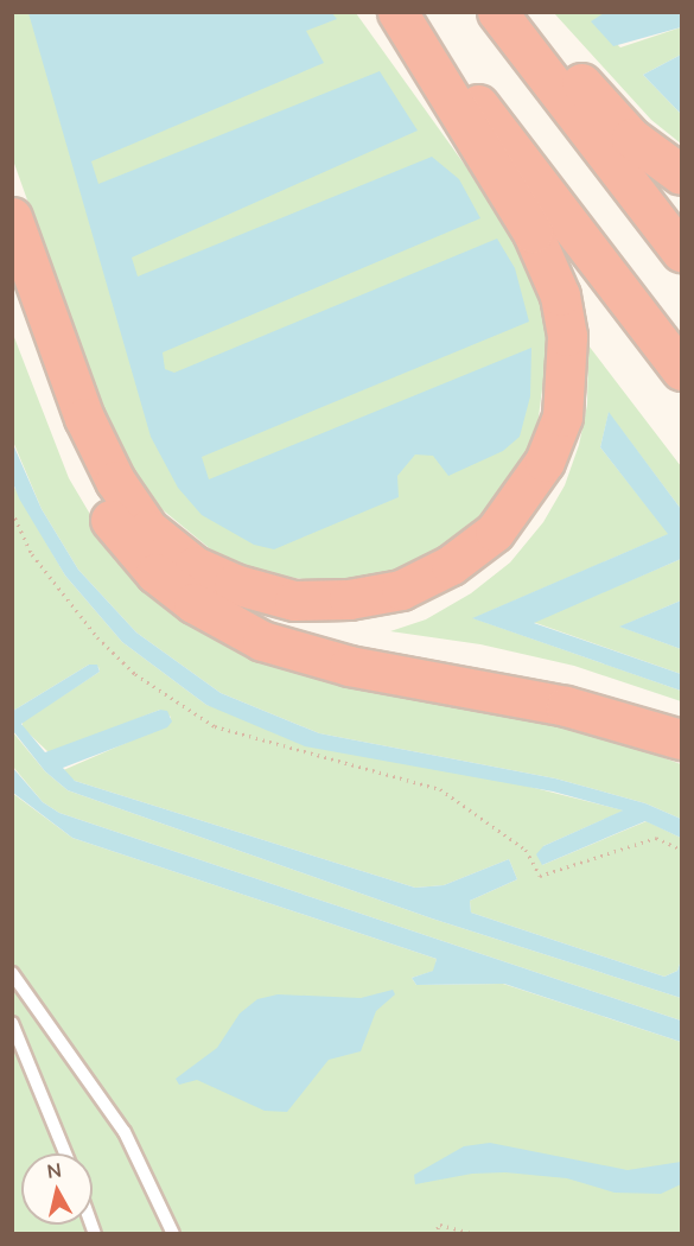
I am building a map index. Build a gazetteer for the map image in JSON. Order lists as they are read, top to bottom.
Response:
{
  "north": "top"
}
